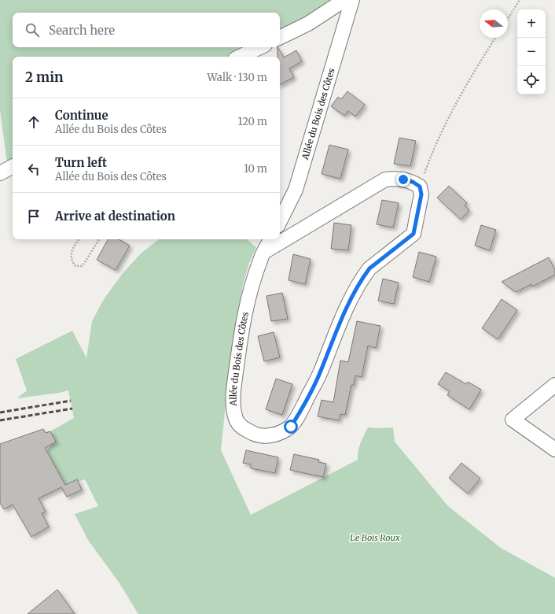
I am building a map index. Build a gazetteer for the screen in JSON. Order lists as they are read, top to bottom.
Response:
{
  "streets": {
    "street": ["Allée du Bois des Côtes"]
  },
  "parks": ["Le Bois Roux"],
  "north": "left",
  "page": {
    "map_buttons": ["+", "−"],
    "search": "Search here",
    "heading": ["2 min", "Walk · 130 m"],
    "list": [
      ["Continue", "Allée du Bois des Côtes", "120 m"],
      ["Turn left", "Allée du Bois des Côtes", "10 m"],
      "Arrive at destination"
    ]
  }
}
